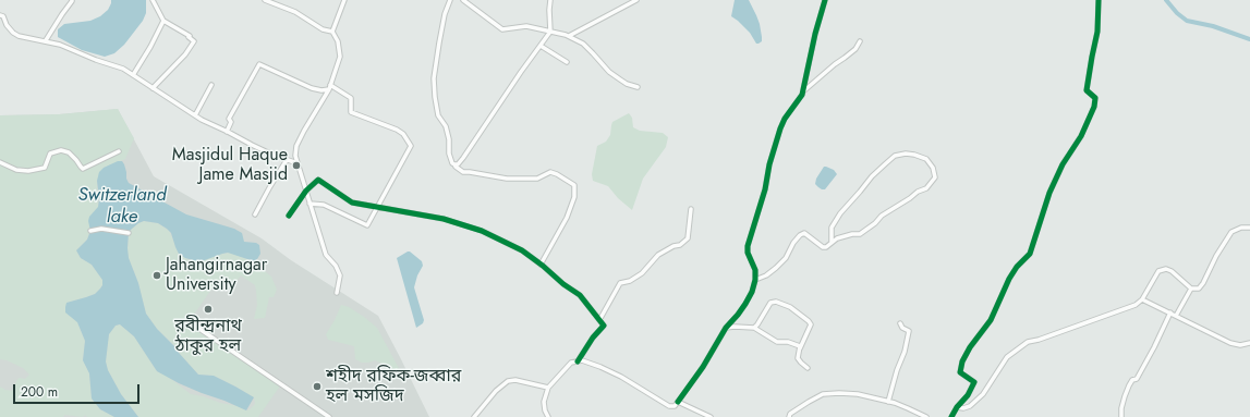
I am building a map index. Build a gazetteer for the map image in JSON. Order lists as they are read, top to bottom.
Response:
{
  "water": ["Switzerland lake"],
  "places": [
    "Masjidul Haque Jame Masjid",
    "Jahangirnagar University",
    "রবীন্দ্রনাথ ঠাকুর হল",
    "শহীদ রফিক-জব্বার হল মসজিদ"
  ],
  "scale_bar": "200 m"
}
